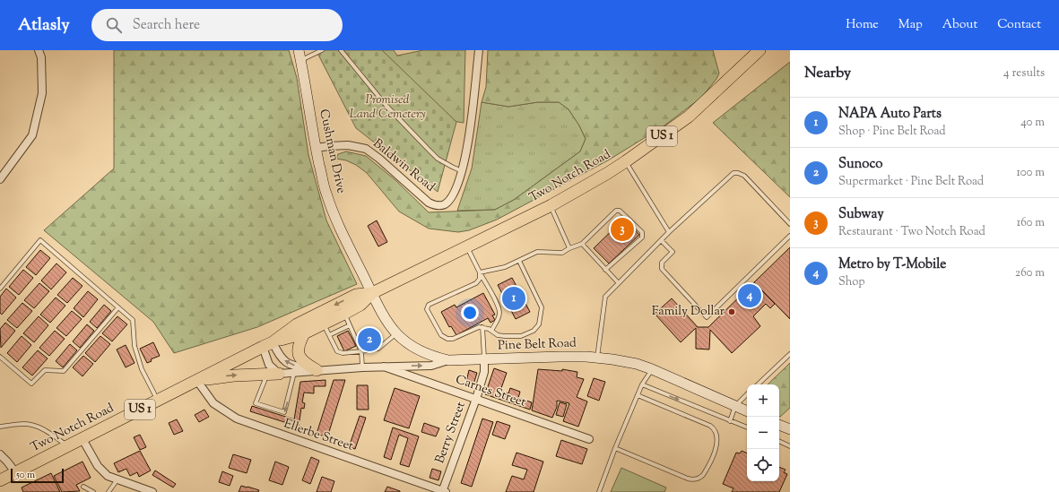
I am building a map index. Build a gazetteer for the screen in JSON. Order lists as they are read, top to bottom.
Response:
{
  "streets": {
    "main road": ["US 1", "Two Notch Road"],
    "street": [
      "Cushman Drive",
      "Baldwin Road",
      "Pine Belt Road",
      "Carnes Street",
      "Berry Street",
      "Ellerbe Street"
    ]
  },
  "crossings": [
    ["Cushman Drive", "Baldwin Road"],
    ["Cushman Drive", "Two Notch Road"],
    ["Cushman Drive", "Pine Belt Road"],
    ["Two Notch Road", "Pine Belt Road"],
    ["Two Notch Road", "Ellerbe Street"],
    ["Pine Belt Road", "Carnes Street"],
    ["Pine Belt Road", "Berry Street"],
    ["Carnes Street", "Berry Street"],
    ["Berry Street", "Ellerbe Street"]
  ],
  "parks": ["Promised Land Cemetery"],
  "places": ["Family Dollar"],
  "scale_bar": "50 m",
  "page": {
    "header": "Atlasly",
    "search": "Search here",
    "nav": [
      "Home",
      "Map",
      "About",
      "Contact"
    ],
    "heading": ["Nearby", "4 results"],
    "list": [
      {
        "mark": "1",
        "name": "NAPA Auto Parts",
        "note": "Shop · Pine Belt Road",
        "value": "40 m"
      },
      {
        "mark": "2",
        "name": "Sunoco",
        "note": "Supermarket · Pine Belt Road",
        "value": "100 m"
      },
      {
        "mark": "3",
        "name": "Subway",
        "note": "Restaurant · Two Notch Road",
        "value": "160 m"
      },
      {
        "mark": "4",
        "name": "Metro by T-Mobile",
        "note": "Shop",
        "value": "260 m"
      }
    ],
    "pins": [
      "3",
      "4",
      "1",
      "2"
    ],
    "map_buttons": ["+", "−"],
    "scale": "50 m"
  }
}
